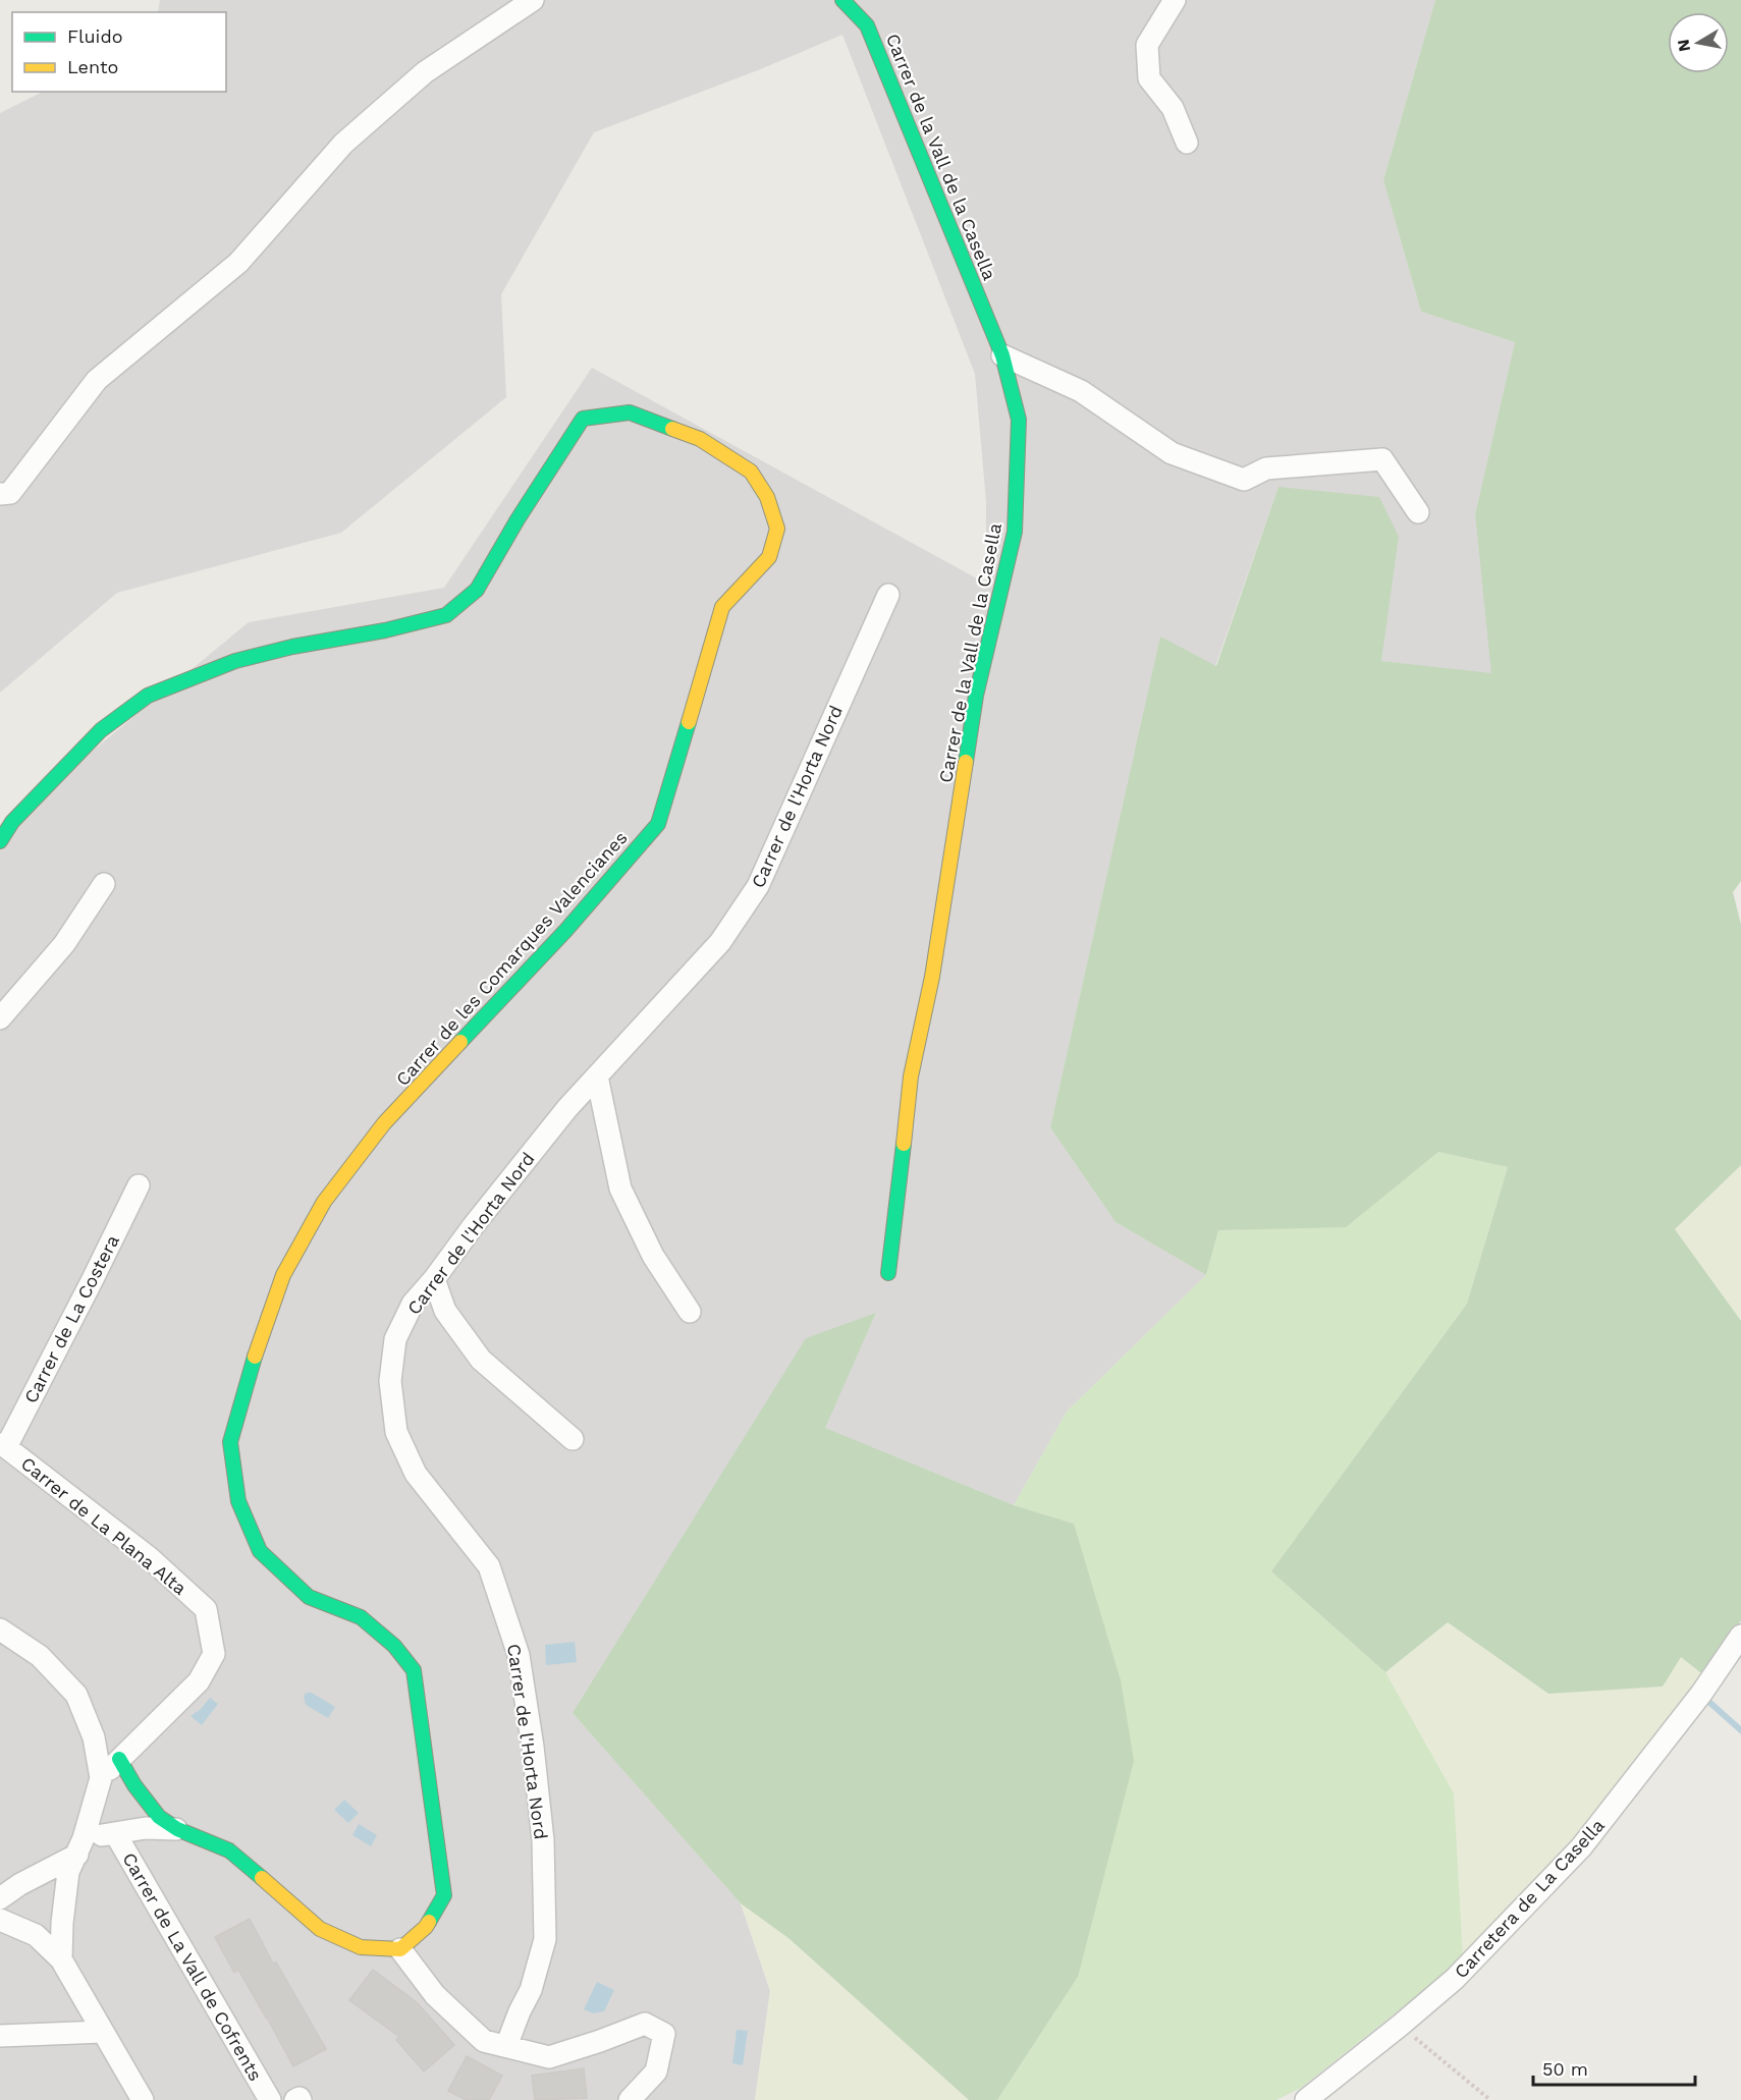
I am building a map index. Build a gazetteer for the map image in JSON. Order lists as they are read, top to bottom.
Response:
{
  "streets": {
    "street": [
      "Carrer de la Vall de la Casella",
      "Carrer de l'Horta Nord",
      "Carrer de les Comarques Valencianes",
      "Carrer de La Costera",
      "Carrer de La Plana Alta",
      "Carretera de La Casella",
      "Carrer de La Vall de Cofrents"
    ]
  },
  "crossings": [
    ["Carrer de La Costera", "Carrer de La Plana Alta"]
  ],
  "legend": ["Fluido", "Lento"],
  "scale_bar": "50 m",
  "north": "left"
}
